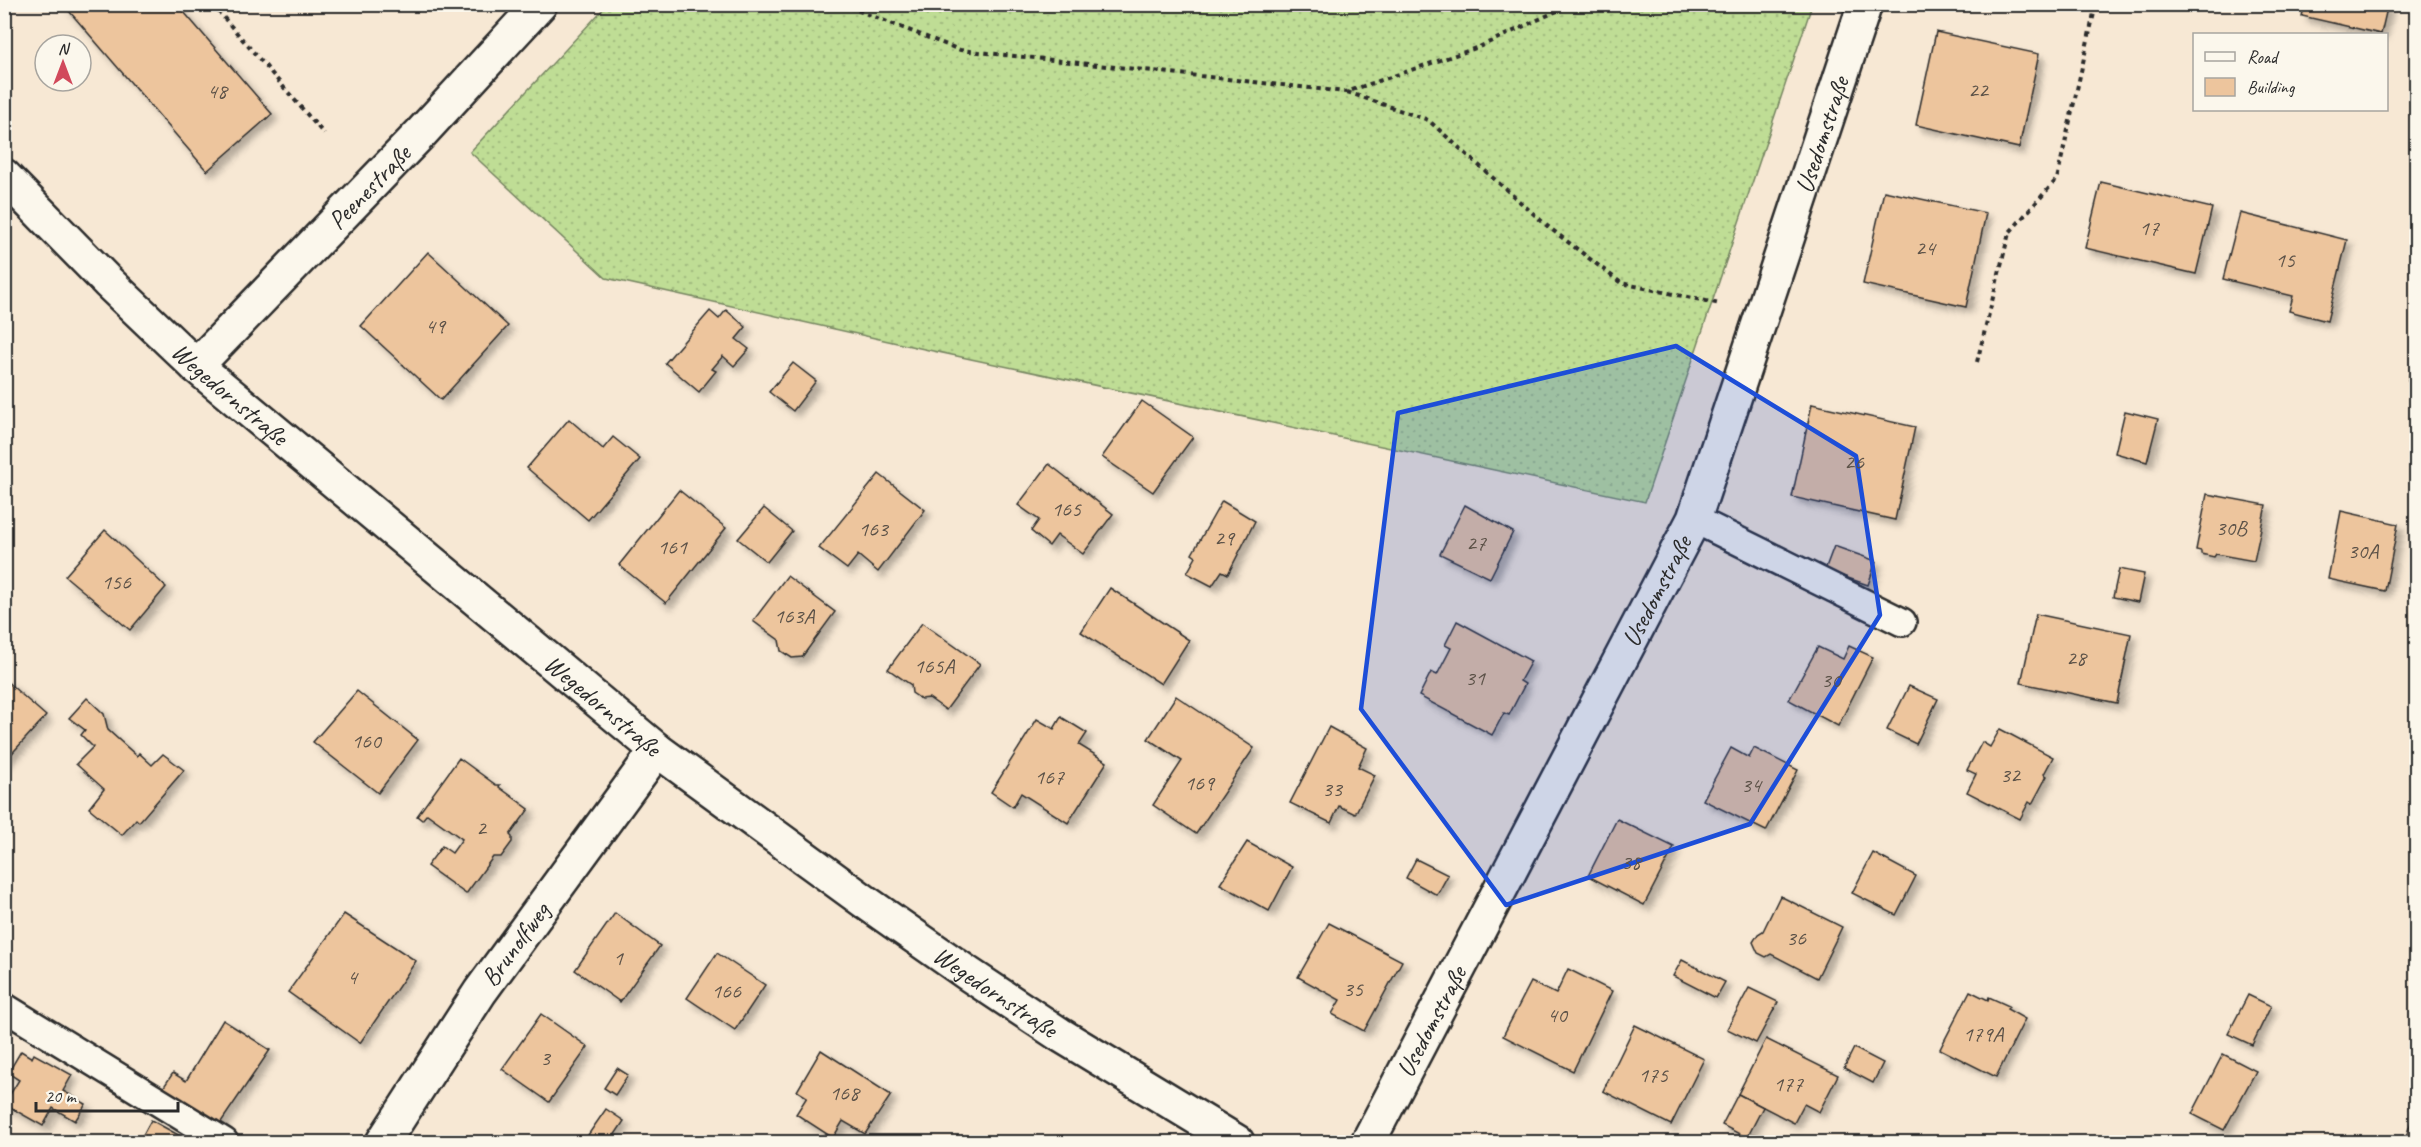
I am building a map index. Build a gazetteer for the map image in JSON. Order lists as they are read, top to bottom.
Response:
{
  "streets": {
    "street": [
      "Usedomstraße",
      "Peenestraße",
      "Wegedornstraße",
      "Brunolfweg"
    ]
  },
  "crossings": [
    ["Peenestraße", "Wegedornstraße"],
    ["Wegedornstraße", "Brunolfweg"]
  ],
  "house_numbers": [
    "22",
    "48",
    "17",
    "24",
    "15",
    "49",
    "26",
    "165",
    "30B",
    "163",
    "29",
    "27",
    "161",
    "30A",
    "156",
    "163A",
    "28",
    "165A",
    "31",
    "30",
    "160",
    "32",
    "167",
    "169",
    "34",
    "33",
    "2",
    "38",
    "36",
    "1",
    "4",
    "35",
    "166",
    "40",
    "179A",
    "3",
    "175",
    "177",
    "168"
  ],
  "legend": ["Road", "Building"],
  "scale_bar": "20 m",
  "north": "top"
}
